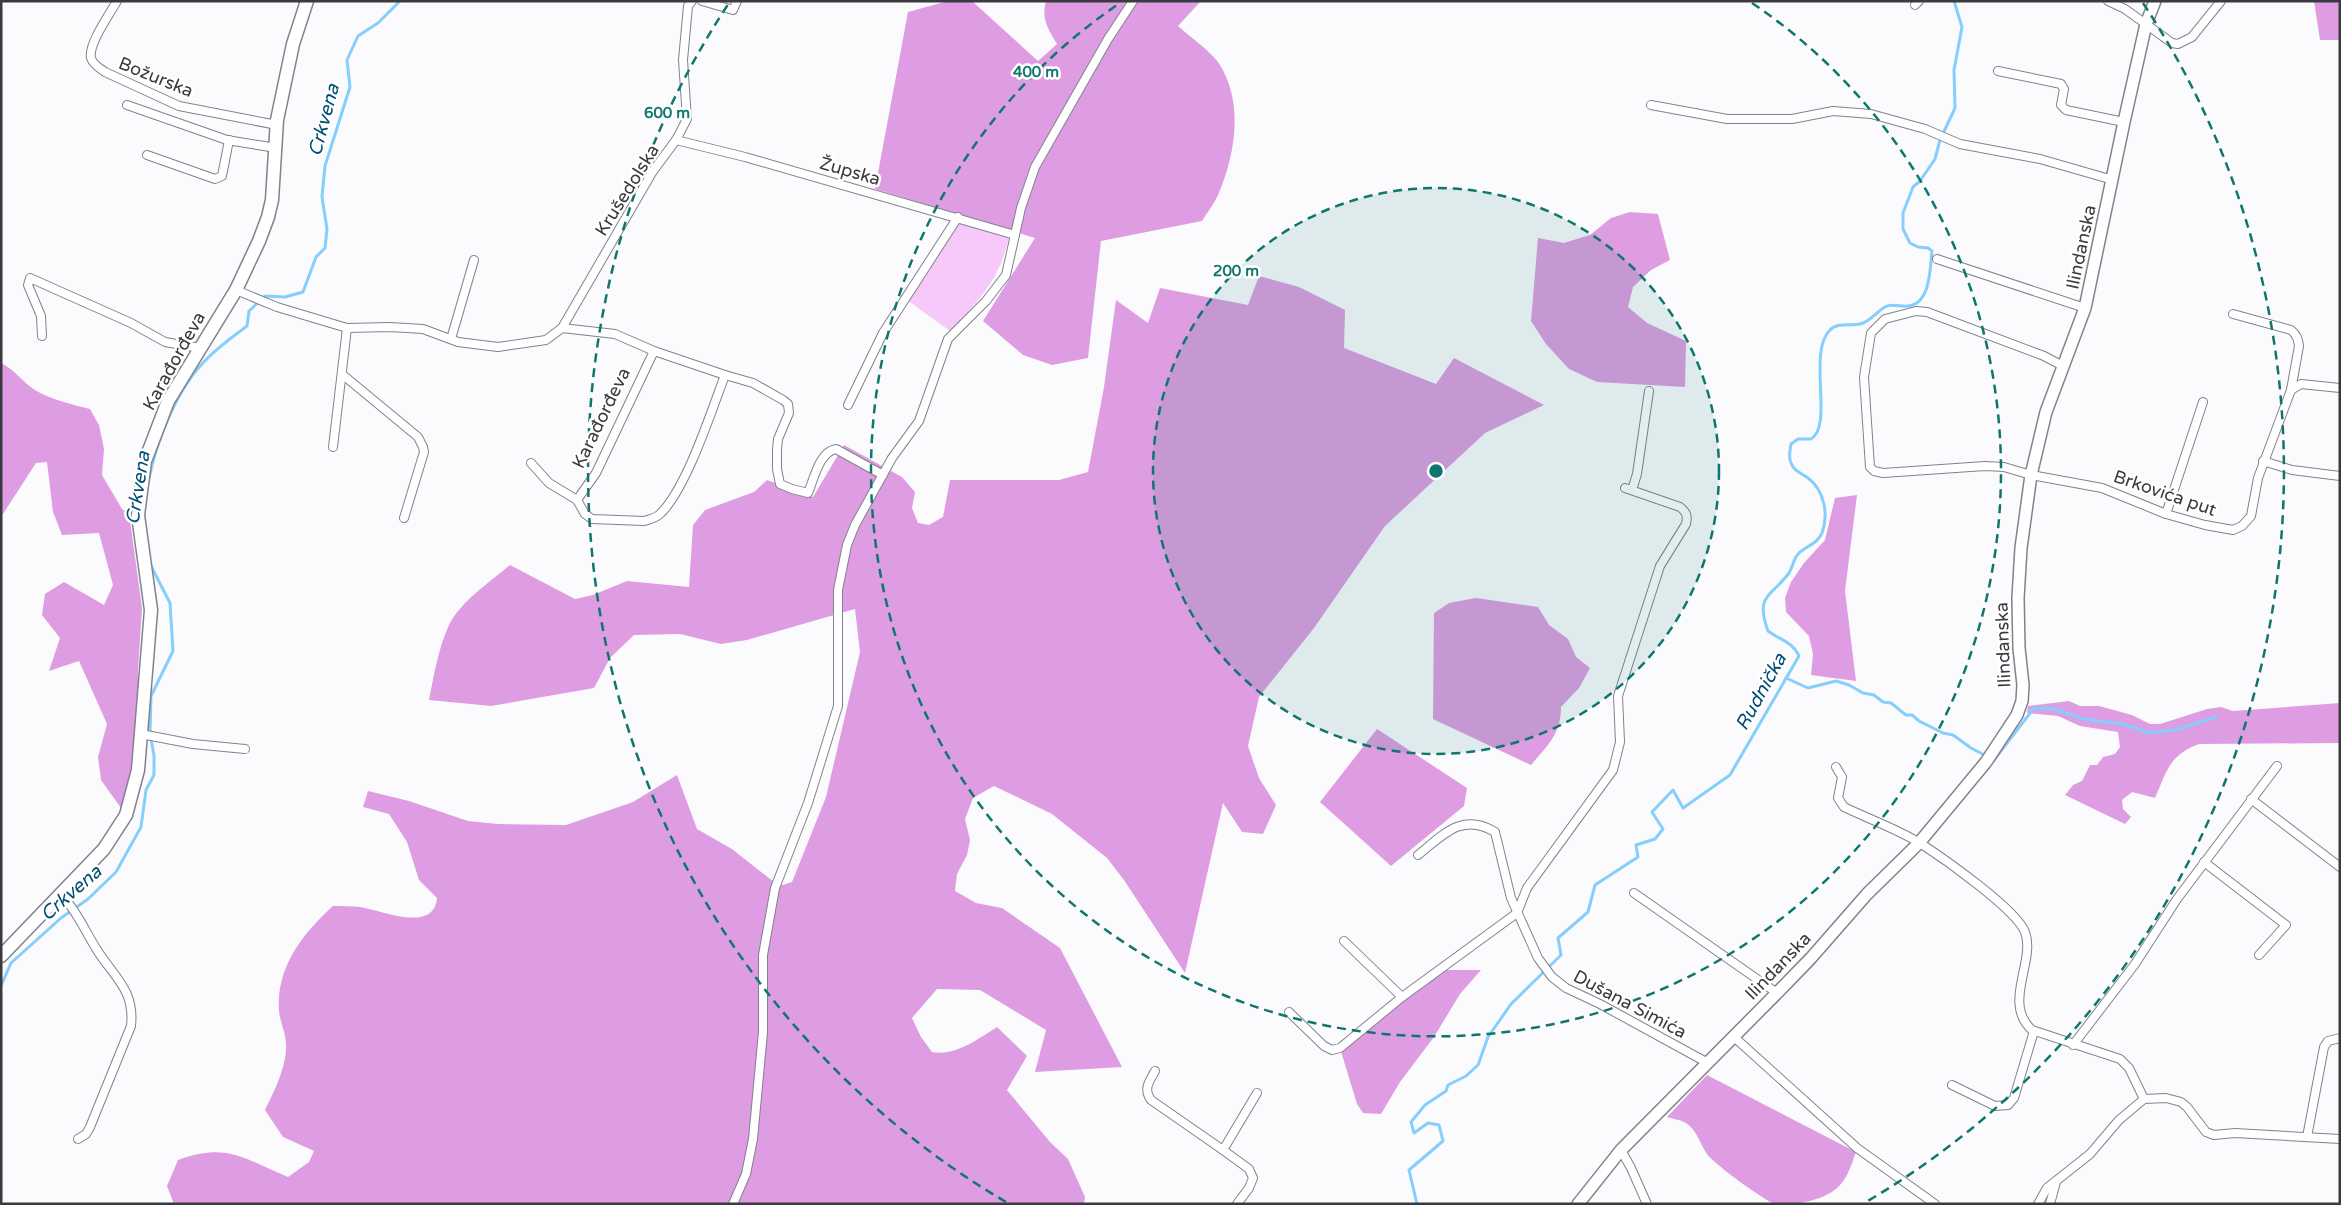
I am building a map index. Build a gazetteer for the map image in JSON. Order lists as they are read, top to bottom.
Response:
{
  "streets": {
    "main road": ["Karađorđeva"],
    "street": [
      "Božurska",
      "Župska",
      "Krušedolska",
      "Ilindanska",
      "Brkovića put",
      "Dušana Simića"
    ]
  },
  "crossings": [
    ["Božurska", "Karađorđeva"],
    ["Župska", "Krušedolska"],
    ["Ilindanska", "Brkovića put"],
    ["Ilindanska", "Dušana Simića"]
  ],
  "water": ["Crkvena", "Rudnička"],
  "rings": ["400 m", "600 m", "200 m"]
}
